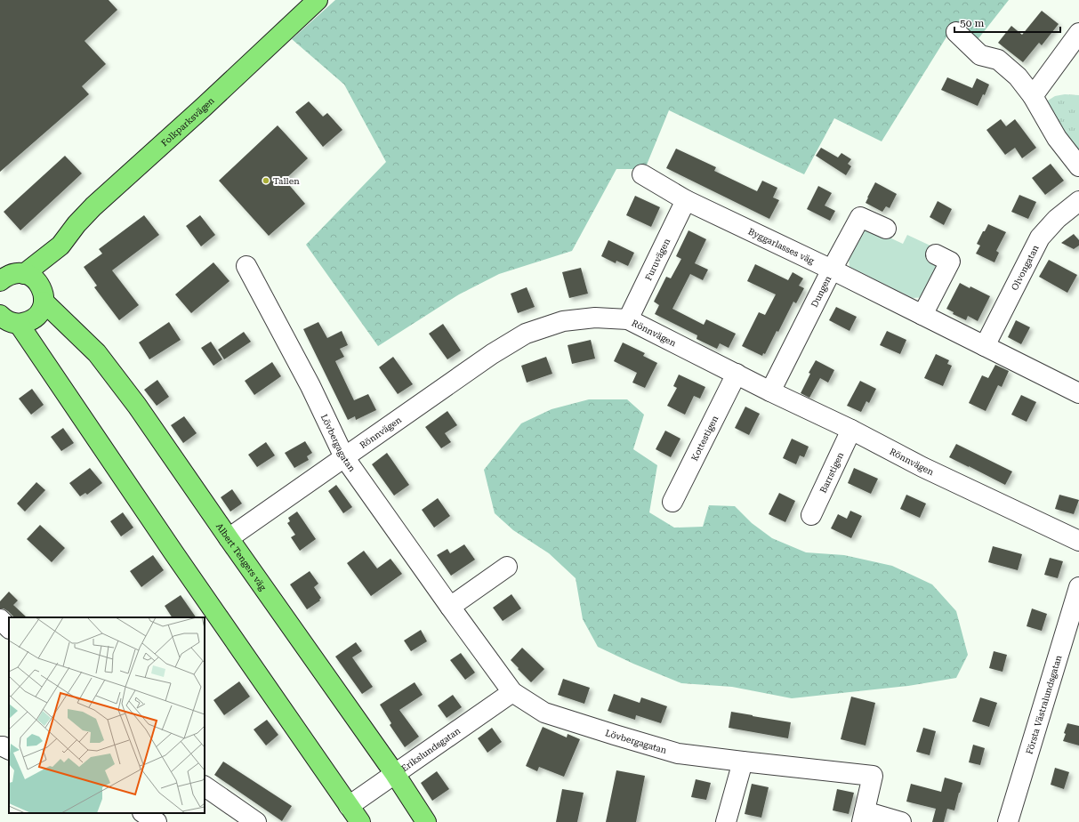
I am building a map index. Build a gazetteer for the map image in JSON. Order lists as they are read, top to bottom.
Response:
{
  "streets": {
    "main road": ["Folkparksvägen", "Albert Tengers väg"],
    "street": [
      "Byggarlasses väg",
      "Furuvägen",
      "Olvongatan",
      "Dungen",
      "Rönnvägen",
      "Kottestigen",
      "Lövbergagatan",
      "Barrstigen",
      "Första Västralundsgatan",
      "Erikslundsgatan"
    ]
  },
  "crossings": [
    ["Folkparksvägen", "Albert Tengers väg"],
    ["Byggarlasses väg", "Furuvägen"],
    ["Byggarlasses väg", "Olvongatan"],
    ["Byggarlasses väg", "Dungen"],
    ["Furuvägen", "Rönnvägen"],
    ["Dungen", "Rönnvägen"],
    ["Rönnvägen", "Kottestigen"],
    ["Rönnvägen", "Lövbergagatan"],
    ["Rönnvägen", "Barrstigen"],
    ["Rönnvägen", "Albert Tengers väg"],
    ["Lövbergagatan", "Erikslundsgatan"],
    ["Albert Tengers väg", "Erikslundsgatan"]
  ],
  "places": ["Tallen"],
  "scale_bar": "50 m"
}
